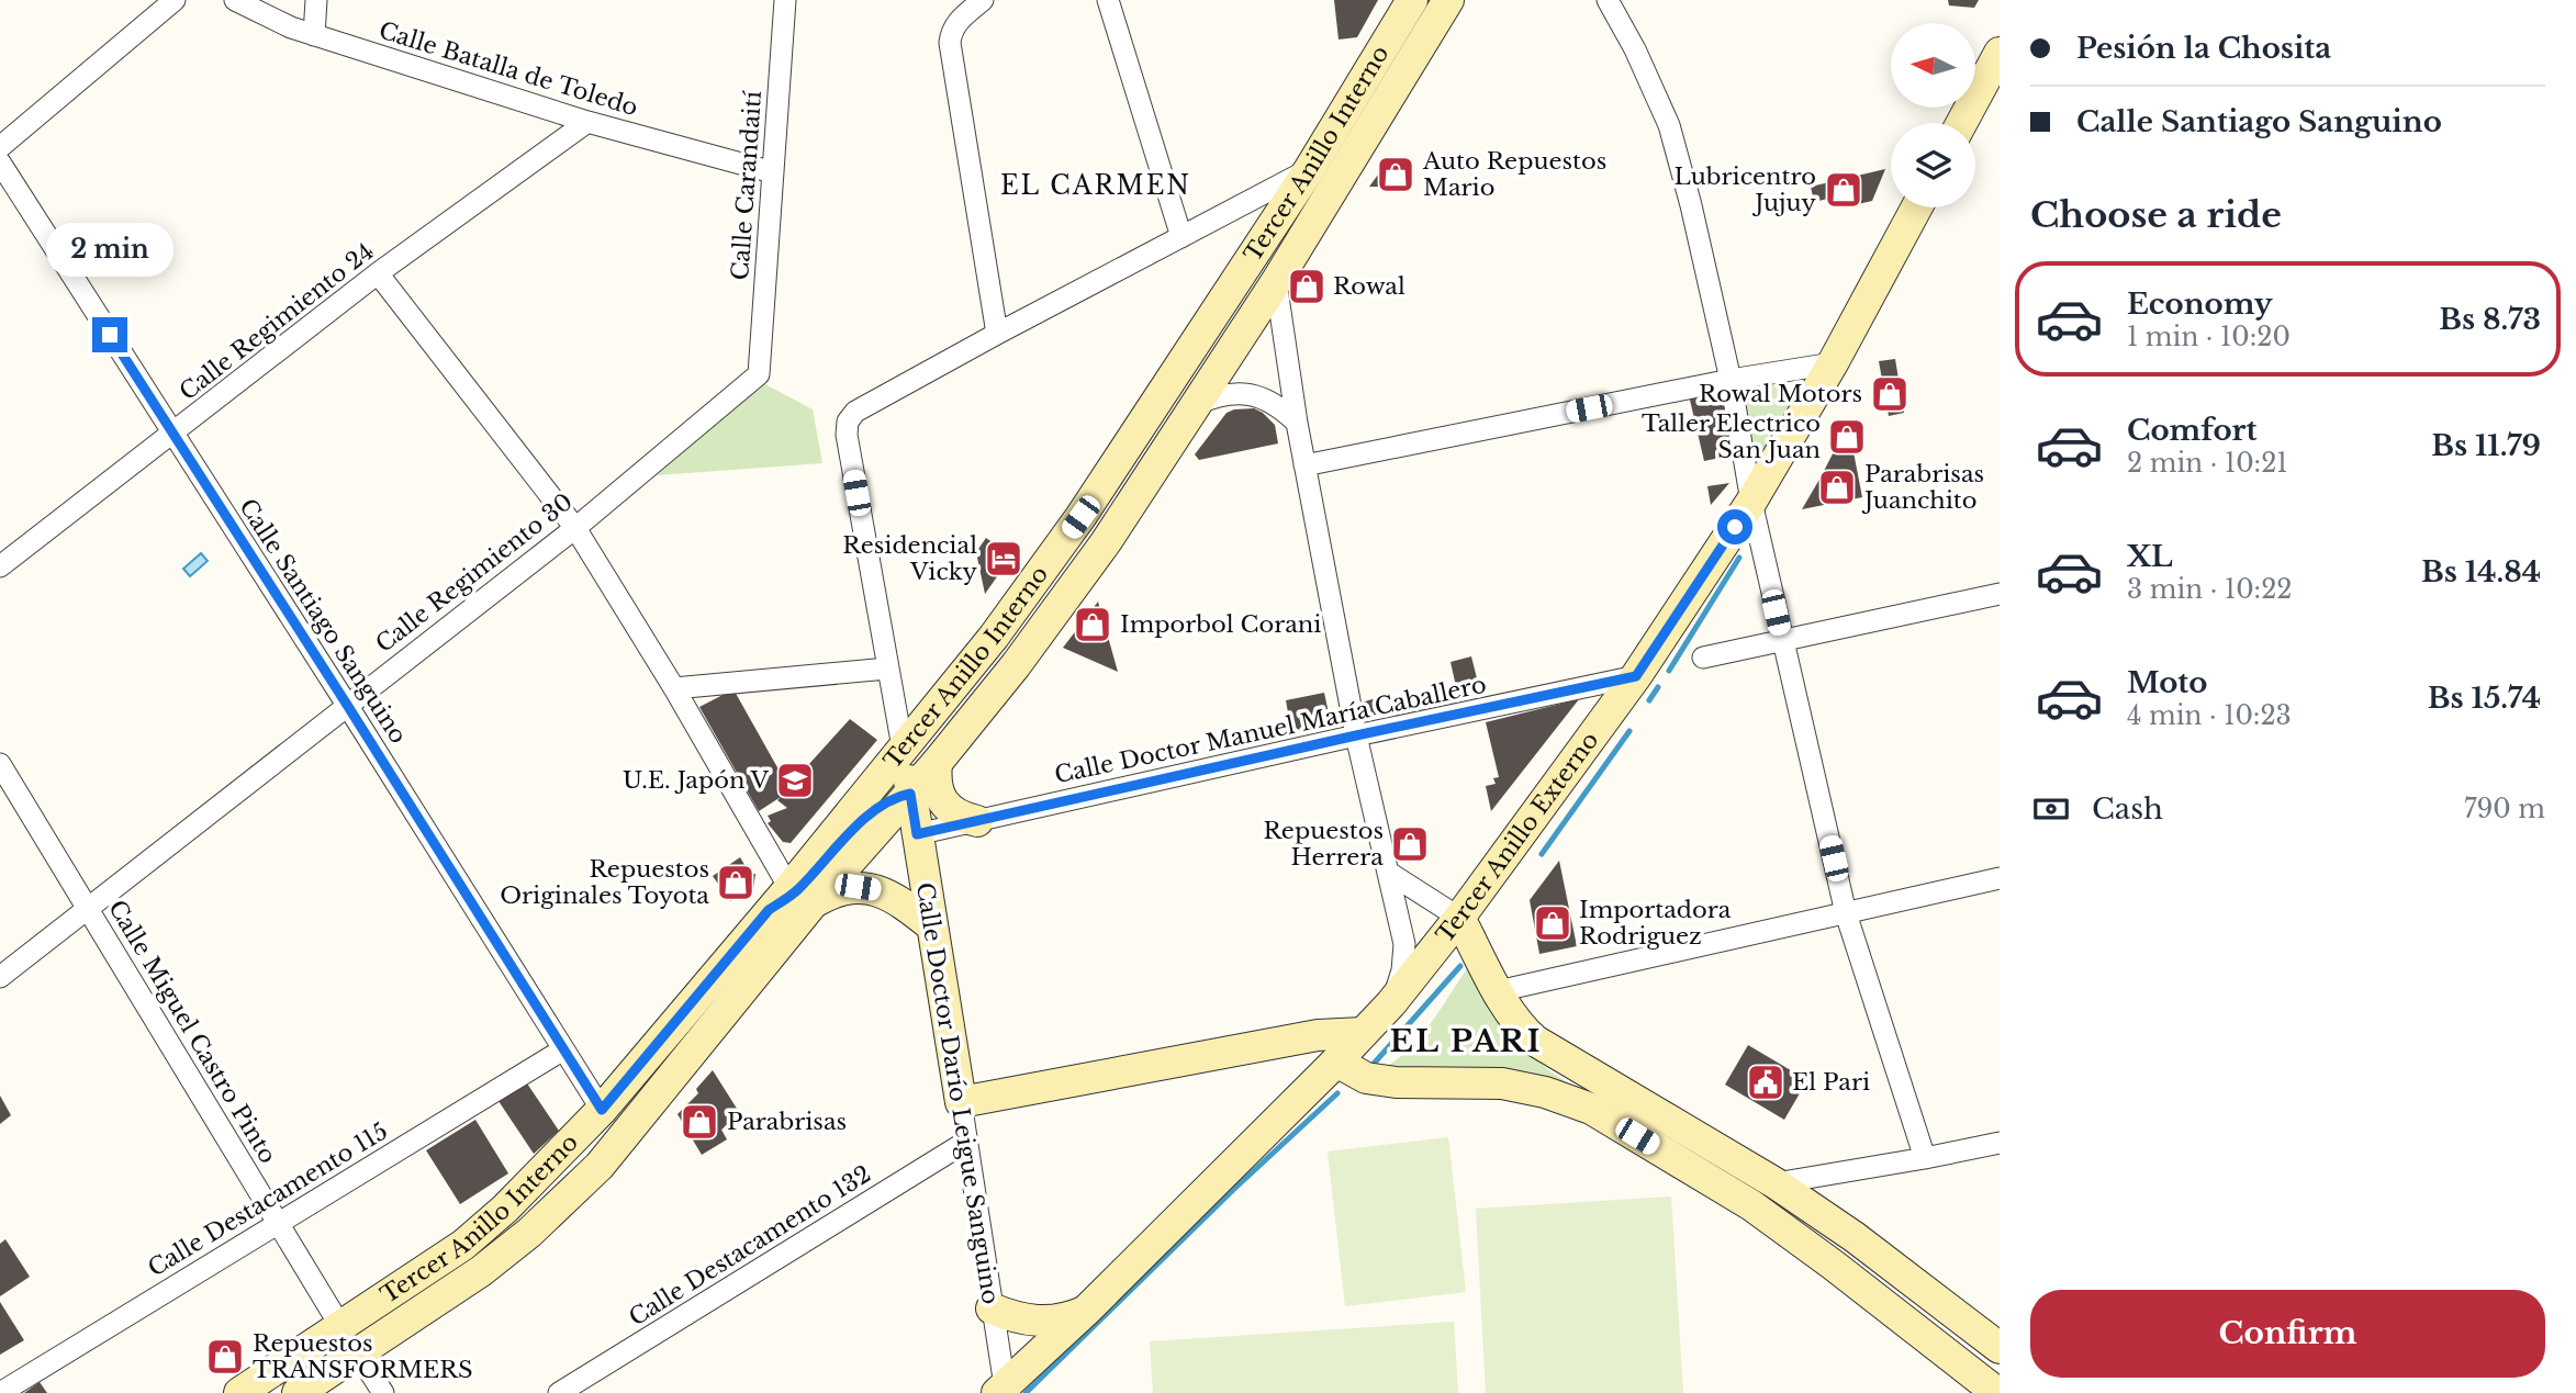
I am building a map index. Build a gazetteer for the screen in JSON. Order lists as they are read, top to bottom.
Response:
{
  "streets": {
    "main road": ["Tercer Anillo Interno", "Tercer Anillo Externo", "Calle Doctor Darío Leigue Sanguino"],
    "street": [
      "Calle Batalla de Toledo",
      "Calle Carandaití",
      "Calle Regimiento 24",
      "Calle Regimiento 30",
      "Calle Santiago Sanguino",
      "Calle Doctor Manuel María Caballero",
      "Calle Miguel Castro Pinto",
      "Calle Destacamento 115",
      "Calle Destacamento 132"
    ]
  },
  "crossings": [
    ["Calle Batalla de Toledo", "Calle Carandaití"],
    ["Calle Batalla de Toledo", "Calle Regimiento 24"],
    ["Tercer Anillo Interno", "Calle Santiago Sanguino"],
    ["Tercer Anillo Interno", "Calle Miguel Castro Pinto"],
    ["Tercer Anillo Interno", "Calle Doctor Darío Leigue Sanguino"],
    ["Calle Carandaití", "Calle Regimiento 30"],
    ["Calle Regimiento 24", "Calle Santiago Sanguino"],
    ["Calle Regimiento 30", "Calle Santiago Sanguino"],
    ["Calle Regimiento 30", "Calle Miguel Castro Pinto"],
    ["Calle Santiago Sanguino", "Calle Destacamento 115"],
    ["Calle Doctor Manuel María Caballero", "Tercer Anillo Externo"],
    ["Calle Doctor Manuel María Caballero", "Calle Doctor Darío Leigue Sanguino"],
    ["Tercer Anillo Externo", "Calle Doctor Darío Leigue Sanguino"],
    ["Calle Miguel Castro Pinto", "Calle Destacamento 115"],
    ["Calle Doctor Darío Leigue Sanguino", "Calle Destacamento 132"]
  ],
  "districts": ["EL CARMEN", "EL PARI"],
  "places": {
    "shop": [
      "Auto Repuestos Mario",
      "Lubricentro Jujuy",
      "Rowal",
      "Rowal Motors",
      "Taller Electrico San Juan",
      "Parabrisas Juanchito",
      "Imporbol Corani",
      "Repuestos Herrera",
      "Repuestos Originales Toyota",
      "Importadora Rodriguez",
      "Parabrisas",
      "Repuestos TRANSFORMERS"
    ],
    "hotel": ["Residencial Vicky"],
    "school or university": ["U.E. Japón V"],
    "public building": ["El Pari"]
  },
  "north": "left",
  "page": {
    "banner": ["Pesión la Chosita", "Calle Santiago Sanguino"],
    "heading": "Choose a ride",
    "bubble": "2 min",
    "list": [
      {
        "name": "Economy",
        "note": "1 min · 10:20",
        "value": "Bs 8.73"
      },
      {
        "name": "Comfort",
        "note": "2 min · 10:21",
        "value": "Bs 11.79"
      },
      {
        "name": "XL",
        "note": "3 min · 10:22",
        "value": "Bs 14.84"
      },
      {
        "name": "Moto",
        "note": "4 min · 10:23",
        "value": "Bs 15.74"
      }
    ],
    "pay": ["Cash", "790 m"],
    "buttons": "Confirm"
  }
}
